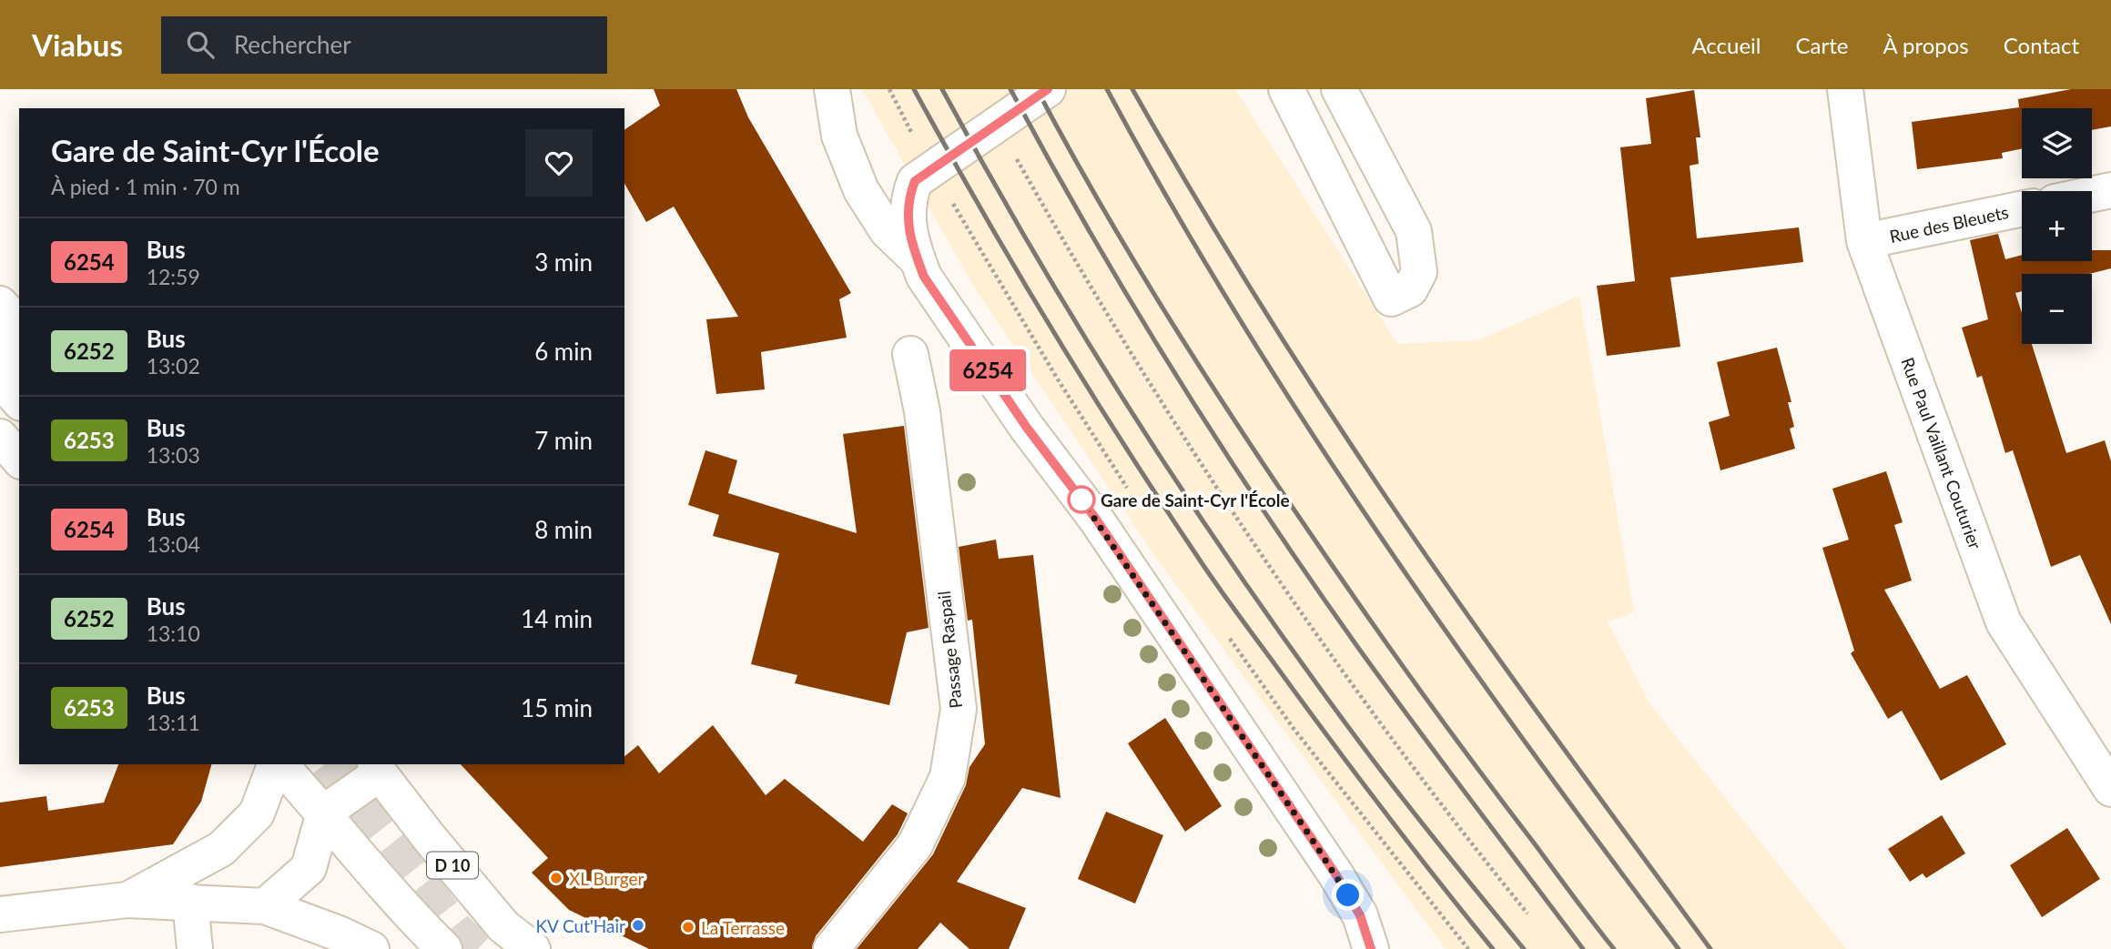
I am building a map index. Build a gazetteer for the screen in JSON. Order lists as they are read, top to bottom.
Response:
{
  "streets": {
    "street": [
      "Rue des Bleuets",
      "Rue Paul Vaillant Couturier",
      "Passage Raspail",
      "D 10"
    ]
  },
  "crossings": [
    ["Rue des Bleuets", "Rue Paul Vaillant Couturier"]
  ],
  "places": [
    "Gare de Saint-Cyr l'École",
    "XL Burger",
    "KV Cut'Hair",
    "La Terrasse"
  ],
  "lines": ["bus line 6254"],
  "page": {
    "header": "Viabus",
    "search": "Rechercher",
    "nav": [
      "Accueil",
      "Carte",
      "À propos",
      "Contact"
    ],
    "on_map": "6254",
    "map_buttons": ["+", "−"],
    "heading": ["Gare de Saint-Cyr l'École", "À pied · 1 min · 70 m"],
    "list": [
      {
        "mark": "6254",
        "name": "Bus",
        "note": "12:59",
        "value": "3 min"
      },
      {
        "mark": "6252",
        "name": "Bus",
        "note": "13:02",
        "value": "6 min"
      },
      {
        "mark": "6253",
        "name": "Bus",
        "note": "13:03",
        "value": "7 min"
      },
      {
        "mark": "6254",
        "name": "Bus",
        "note": "13:04",
        "value": "8 min"
      },
      {
        "mark": "6252",
        "name": "Bus",
        "note": "13:10",
        "value": "14 min"
      },
      {
        "mark": "6253",
        "name": "Bus",
        "note": "13:11",
        "value": "15 min"
      }
    ]
  }
}
